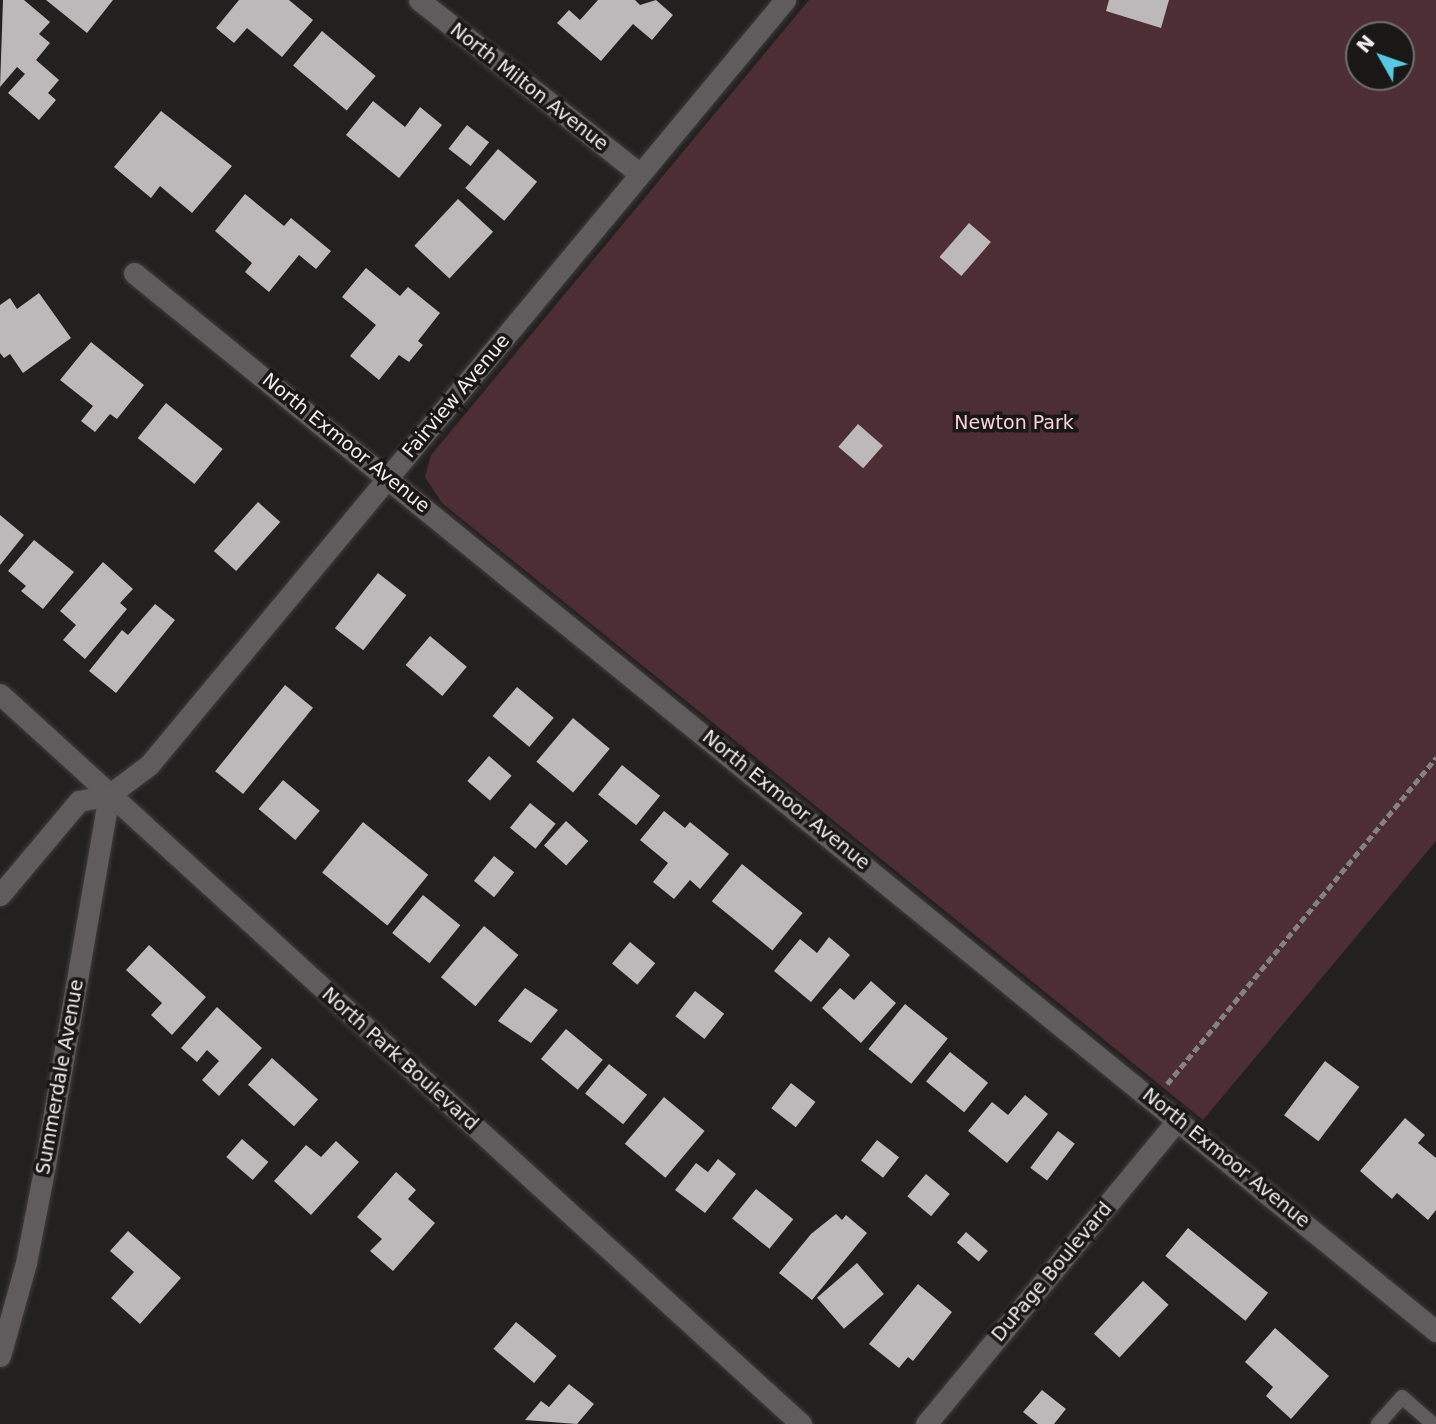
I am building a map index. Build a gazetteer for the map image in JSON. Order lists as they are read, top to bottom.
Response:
{
  "streets": {
    "street": [
      "North Milton Avenue",
      "Fairview Avenue",
      "North Exmoor Avenue",
      "North Park Boulevard",
      "Summerdale Avenue",
      "DuPage Boulevard"
    ]
  },
  "crossings": [
    ["North Milton Avenue", "Fairview Avenue"],
    ["Fairview Avenue", "North Exmoor Avenue"],
    ["Fairview Avenue", "North Park Boulevard"],
    ["Fairview Avenue", "Summerdale Avenue"],
    ["North Exmoor Avenue", "DuPage Boulevard"],
    ["North Park Boulevard", "Summerdale Avenue"]
  ],
  "parks": ["Newton Park"],
  "north": "top left"
}
